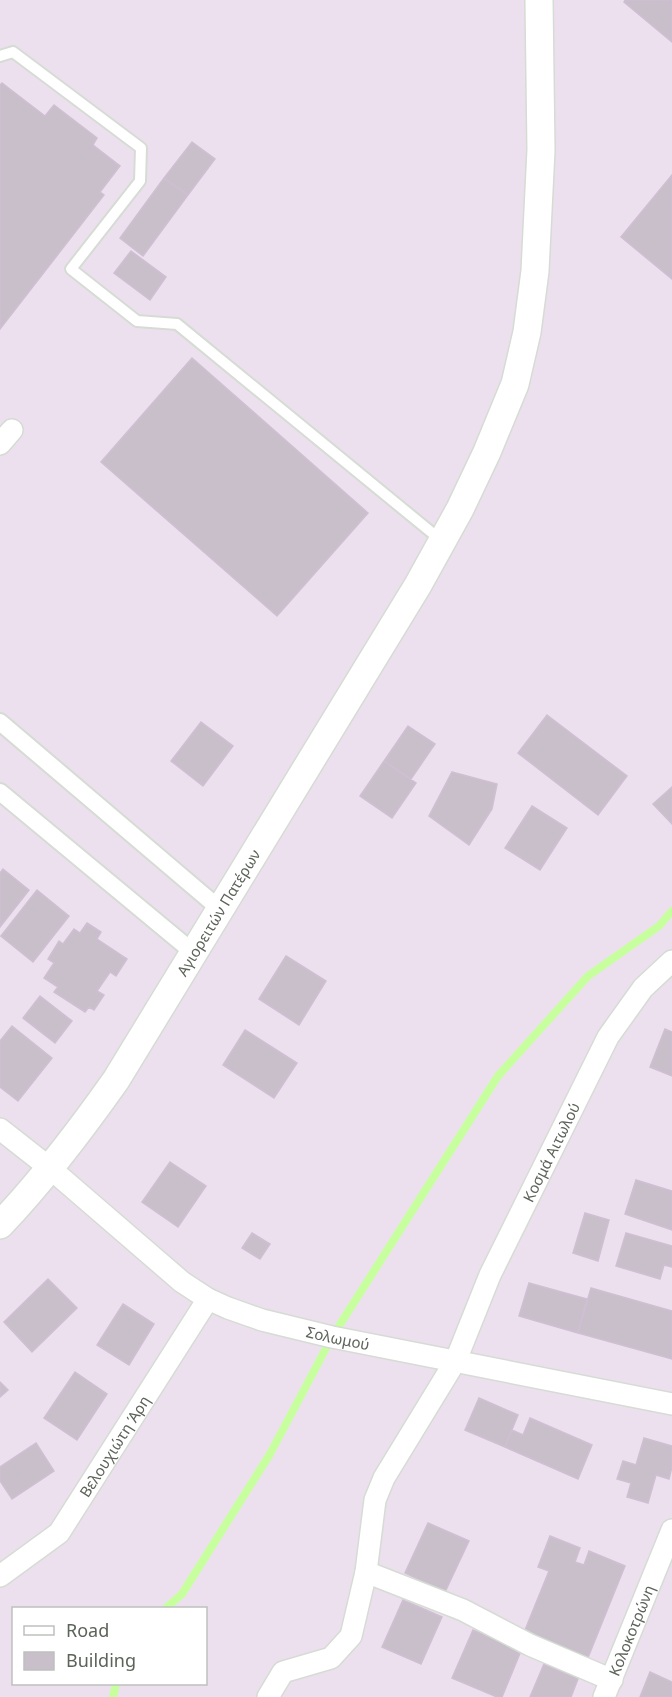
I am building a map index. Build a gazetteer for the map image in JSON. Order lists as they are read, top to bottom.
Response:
{
  "streets": {
    "street": [
      "Αγιορειτών Πατέρων",
      "Κοσμά Αιτωλού",
      "Σολωμού",
      "Βελουχιώτη Άρη",
      "Κολοκοτρώνη"
    ]
  },
  "crossings": [
    ["Αγιορειτών Πατέρων", "Σολωμού"],
    ["Κοσμά Αιτωλού", "Σολωμού"],
    ["Σολωμού", "Βελουχιώτη Άρη"]
  ],
  "legend": ["Road", "Building"]
}
